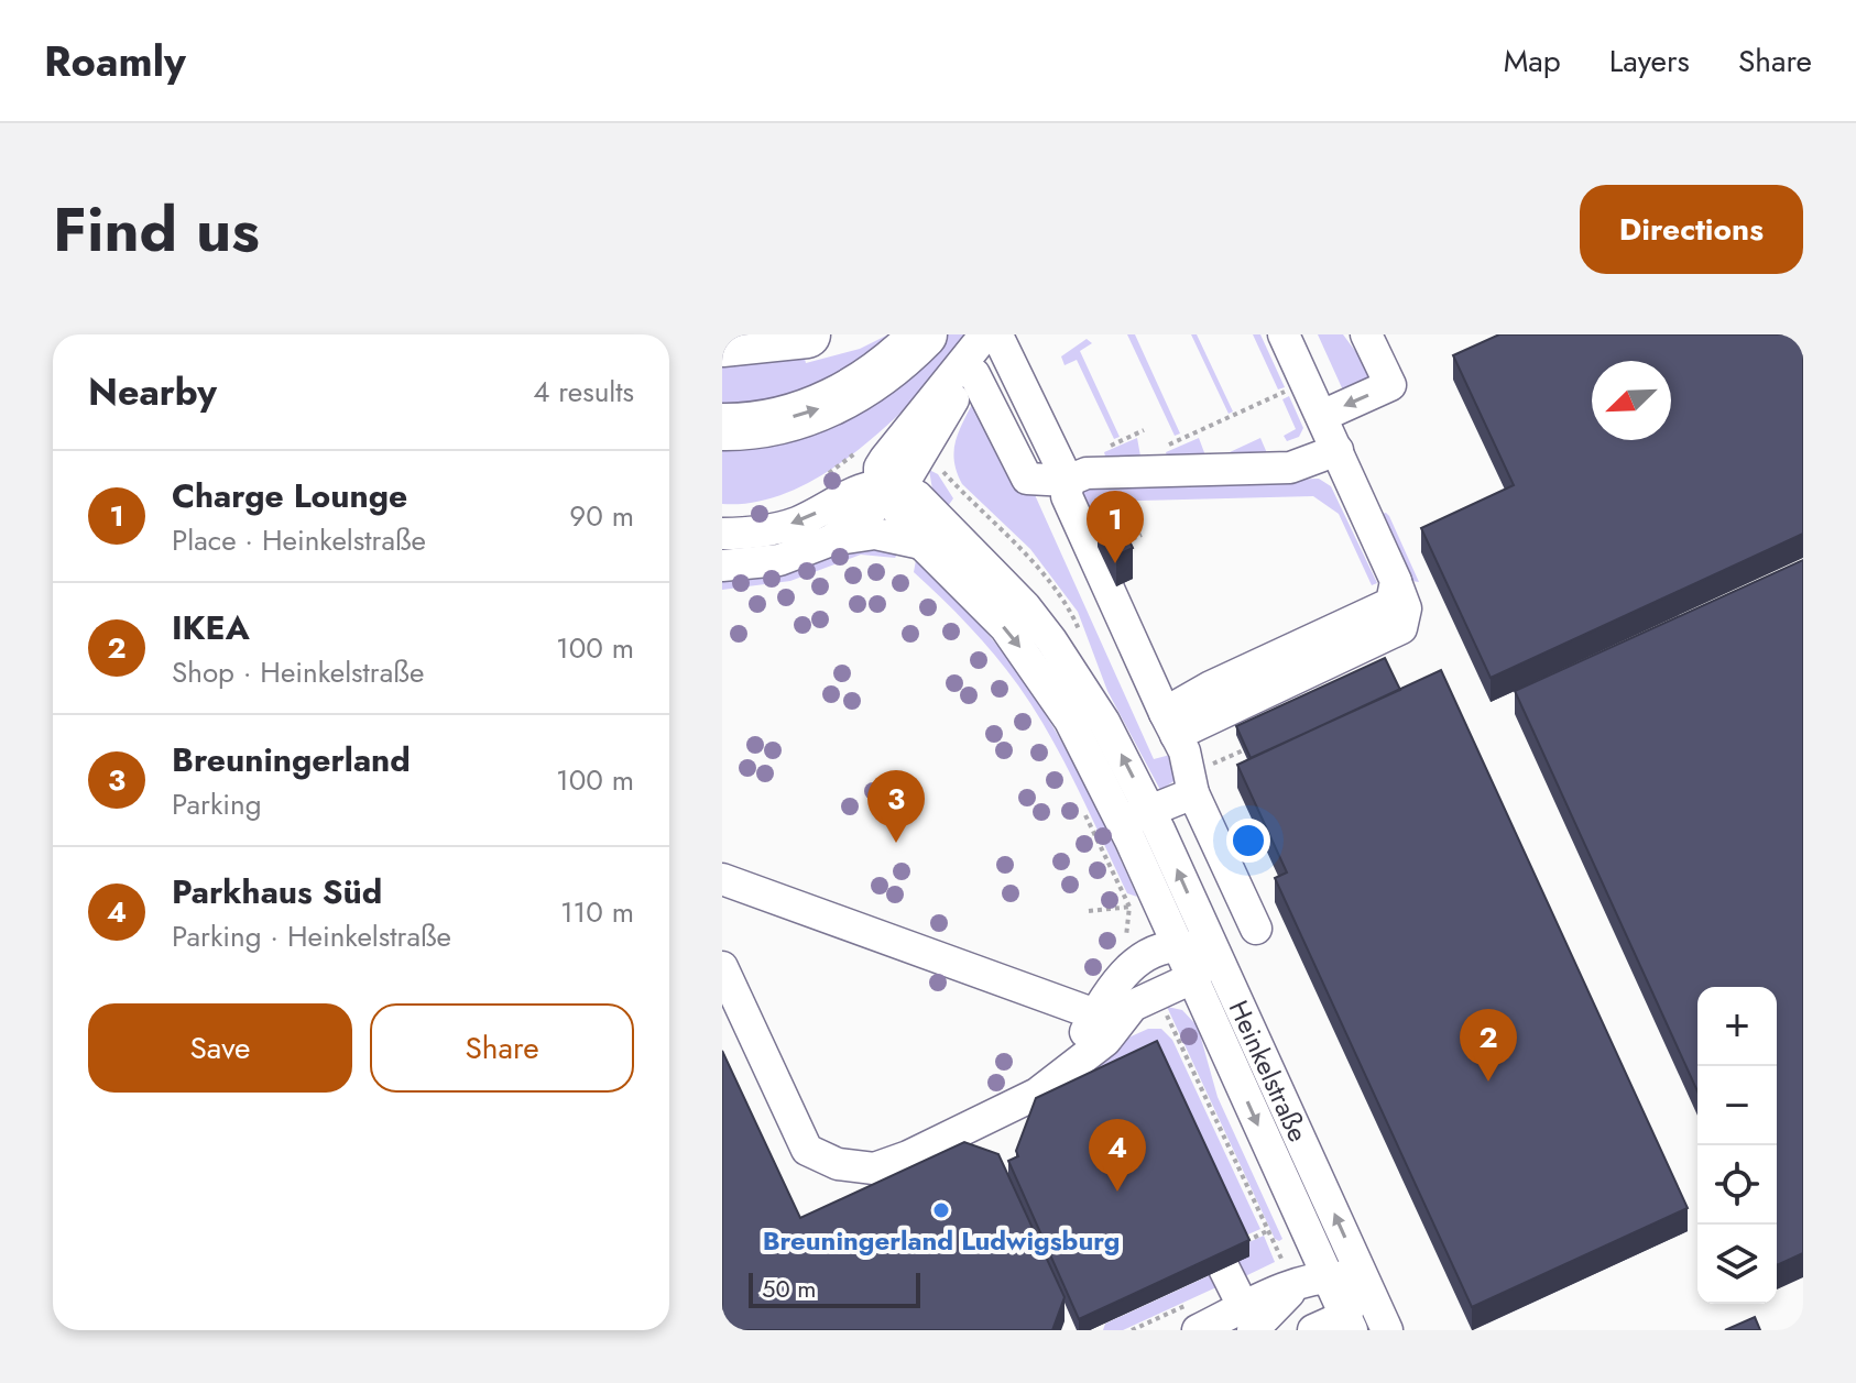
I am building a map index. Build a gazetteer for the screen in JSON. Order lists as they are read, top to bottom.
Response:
{
  "streets": {
    "street": ["Heinkelstraße"]
  },
  "places": ["Breuningerland Ludwigsburg"],
  "scale_bar": "50 m",
  "north": "bottom left",
  "page": {
    "header": "Roamly",
    "nav": ["Map", "Layers", "Share"],
    "title": "Find us",
    "buttons": [
      "Directions",
      ["Save", "Share"]
    ],
    "heading": ["Nearby", "4 results"],
    "list": [
      {
        "mark": "1",
        "name": "Charge Lounge",
        "note": "Place · Heinkelstraße",
        "value": "90 m"
      },
      {
        "mark": "2",
        "name": "IKEA",
        "note": "Shop · Heinkelstraße",
        "value": "100 m"
      },
      {
        "mark": "3",
        "name": "Breuningerland",
        "note": "Parking",
        "value": "100 m"
      },
      {
        "mark": "4",
        "name": "Parkhaus Süd",
        "note": "Parking · Heinkelstraße",
        "value": "110 m"
      }
    ],
    "pins": [
      "1",
      "3",
      "2",
      "4"
    ],
    "map_buttons": ["+", "−"],
    "scale": "50 m"
  }
}
